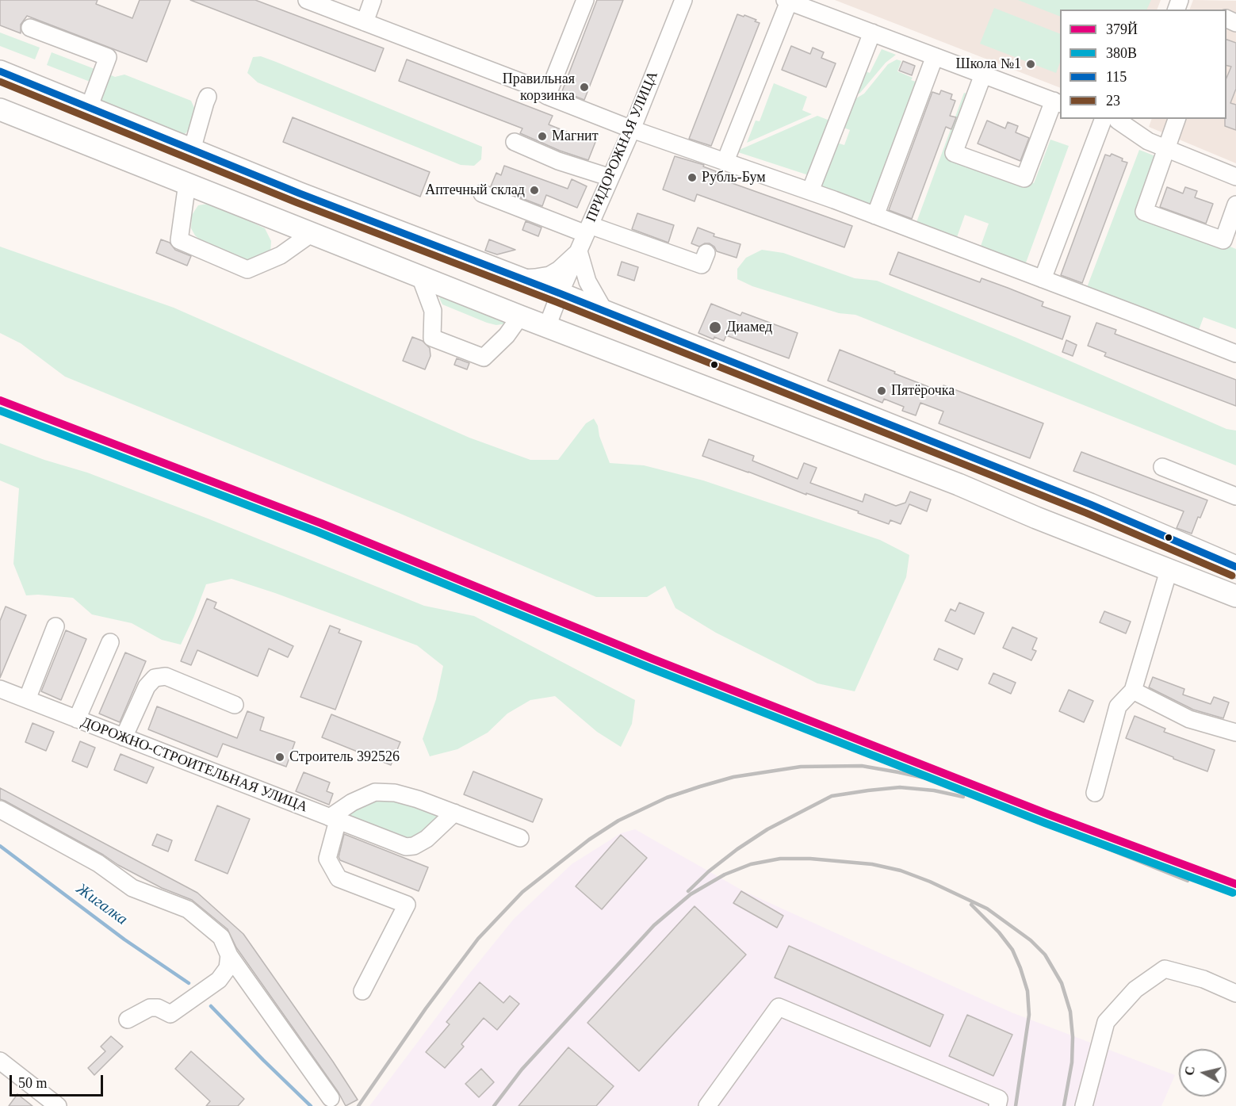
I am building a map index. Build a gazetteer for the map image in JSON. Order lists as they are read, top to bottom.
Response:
{
  "streets": {
    "street": ["ПРИДОРОЖНАЯ УЛИЦА", "ДОРОЖНО-СТРОИТЕЛЬНАЯ УЛИЦА"]
  },
  "water": ["Жигалка"],
  "places": [
    "Школа №1",
    "Правильная корзинка",
    "Магнит",
    "Рубль-Бум",
    "Аптечный склад",
    "Диамед",
    "Пятёрочка",
    "Строитель 392526"
  ],
  "lines": [
    "transit line 115",
    "transit line 23",
    "transit line 379Й",
    "transit line 380В"
  ],
  "legend": [
    "379Й",
    "380В",
    "115",
    "23"
  ],
  "scale_bar": "50 m",
  "north": "left"
}
